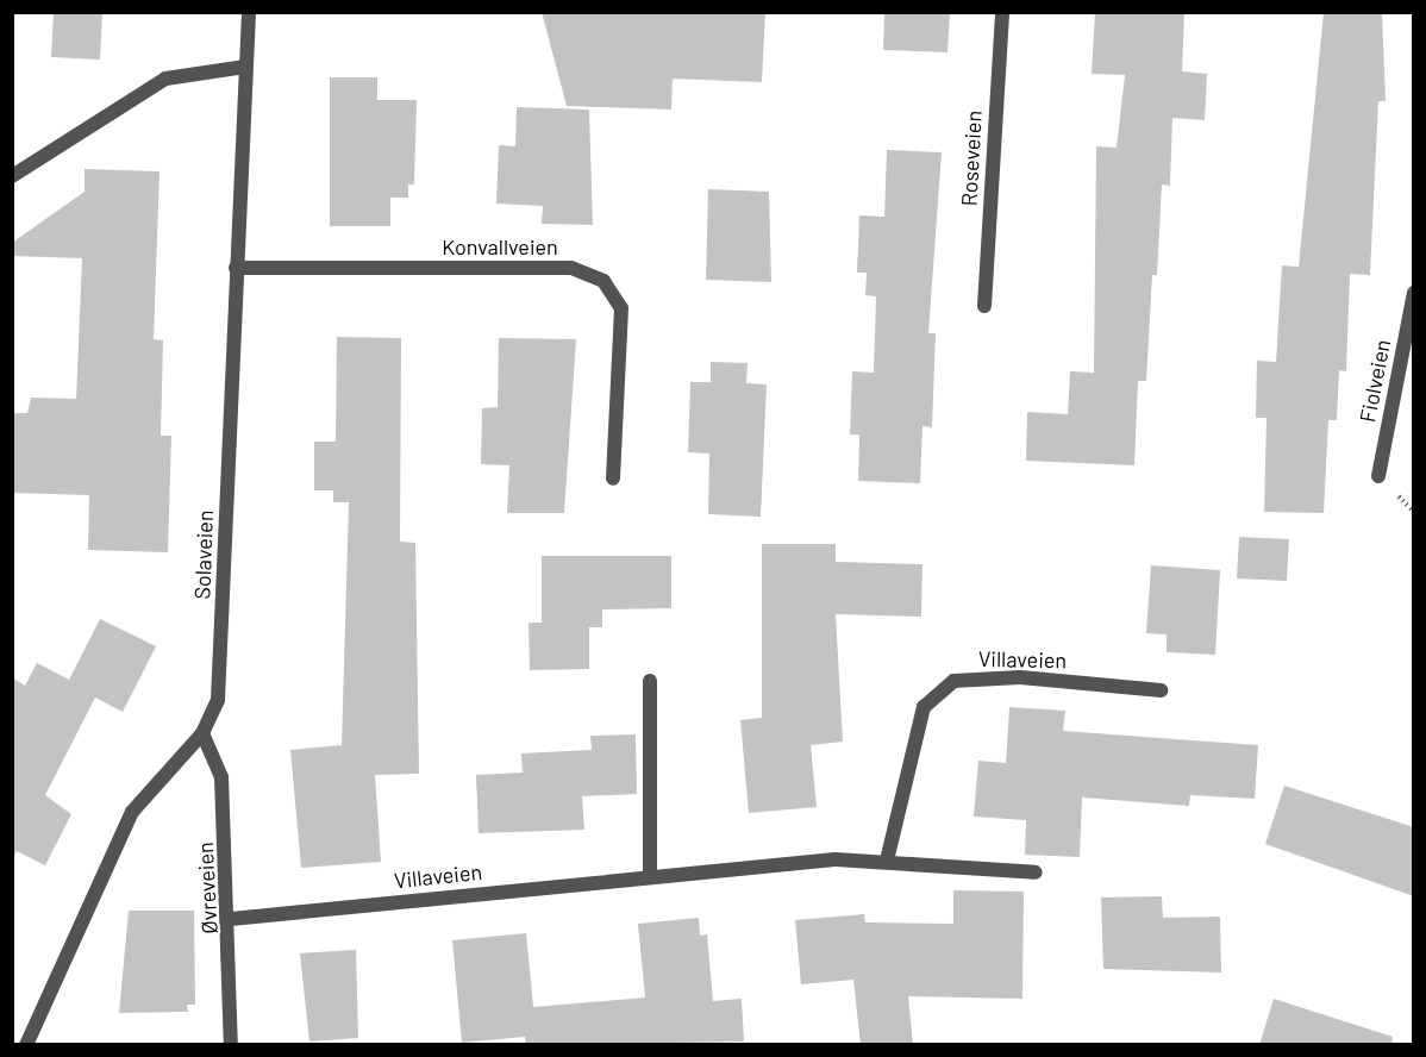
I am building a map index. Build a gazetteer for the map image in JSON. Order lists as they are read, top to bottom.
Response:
{
  "streets": {
    "street": [
      "Roseveien",
      "Konvallveien",
      "Fiolveien",
      "Solaveien",
      "Villaveien",
      "Øvreveien"
    ]
  },
  "crossings": [
    ["Konvallveien", "Solaveien"],
    ["Solaveien", "Øvreveien"],
    ["Villaveien", "Øvreveien"]
  ]
}
